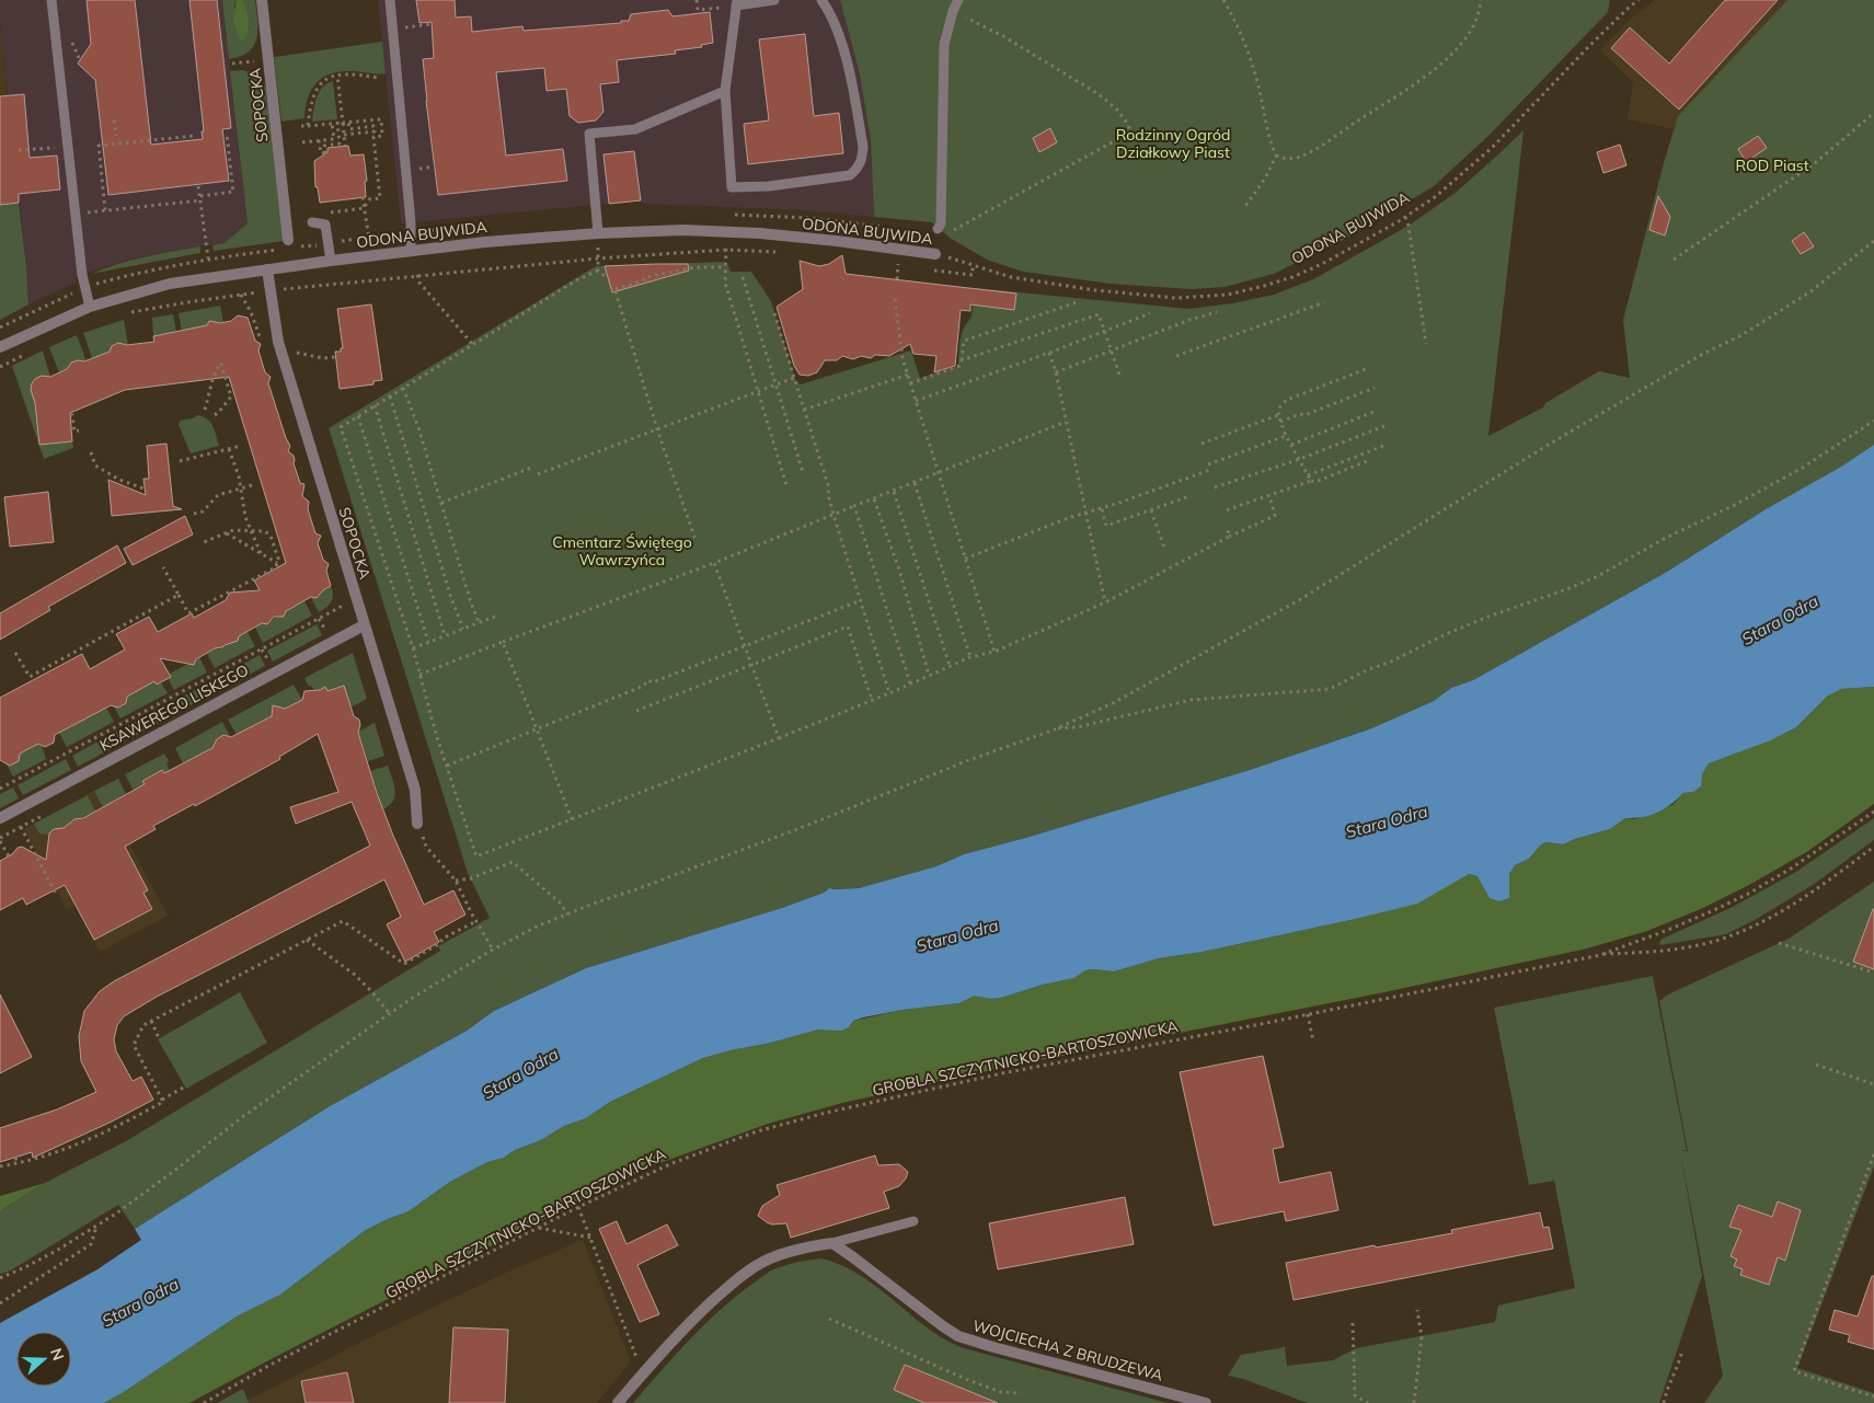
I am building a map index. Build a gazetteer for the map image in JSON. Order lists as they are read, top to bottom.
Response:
{
  "streets": {
    "street": [
      "SOPOCKA",
      "ODONA BUJWIDA",
      "KSAWEREGO LISKEGO",
      "WOJCIECHA Z BRUDZEWA"
    ],
    "path": ["GROBLA SZCZYTNICKO-BARTOSZOWICKA"]
  },
  "crossings": [
    ["SOPOCKA", "ODONA BUJWIDA"],
    ["SOPOCKA", "KSAWEREGO LISKEGO"]
  ],
  "water": ["Stara Odra"],
  "parks": ["Rodzinny Ogród Działkowy Piast", "ROD Piast", "Cmentarz Świętego Wawrzyńca"],
  "north": "right"
}
